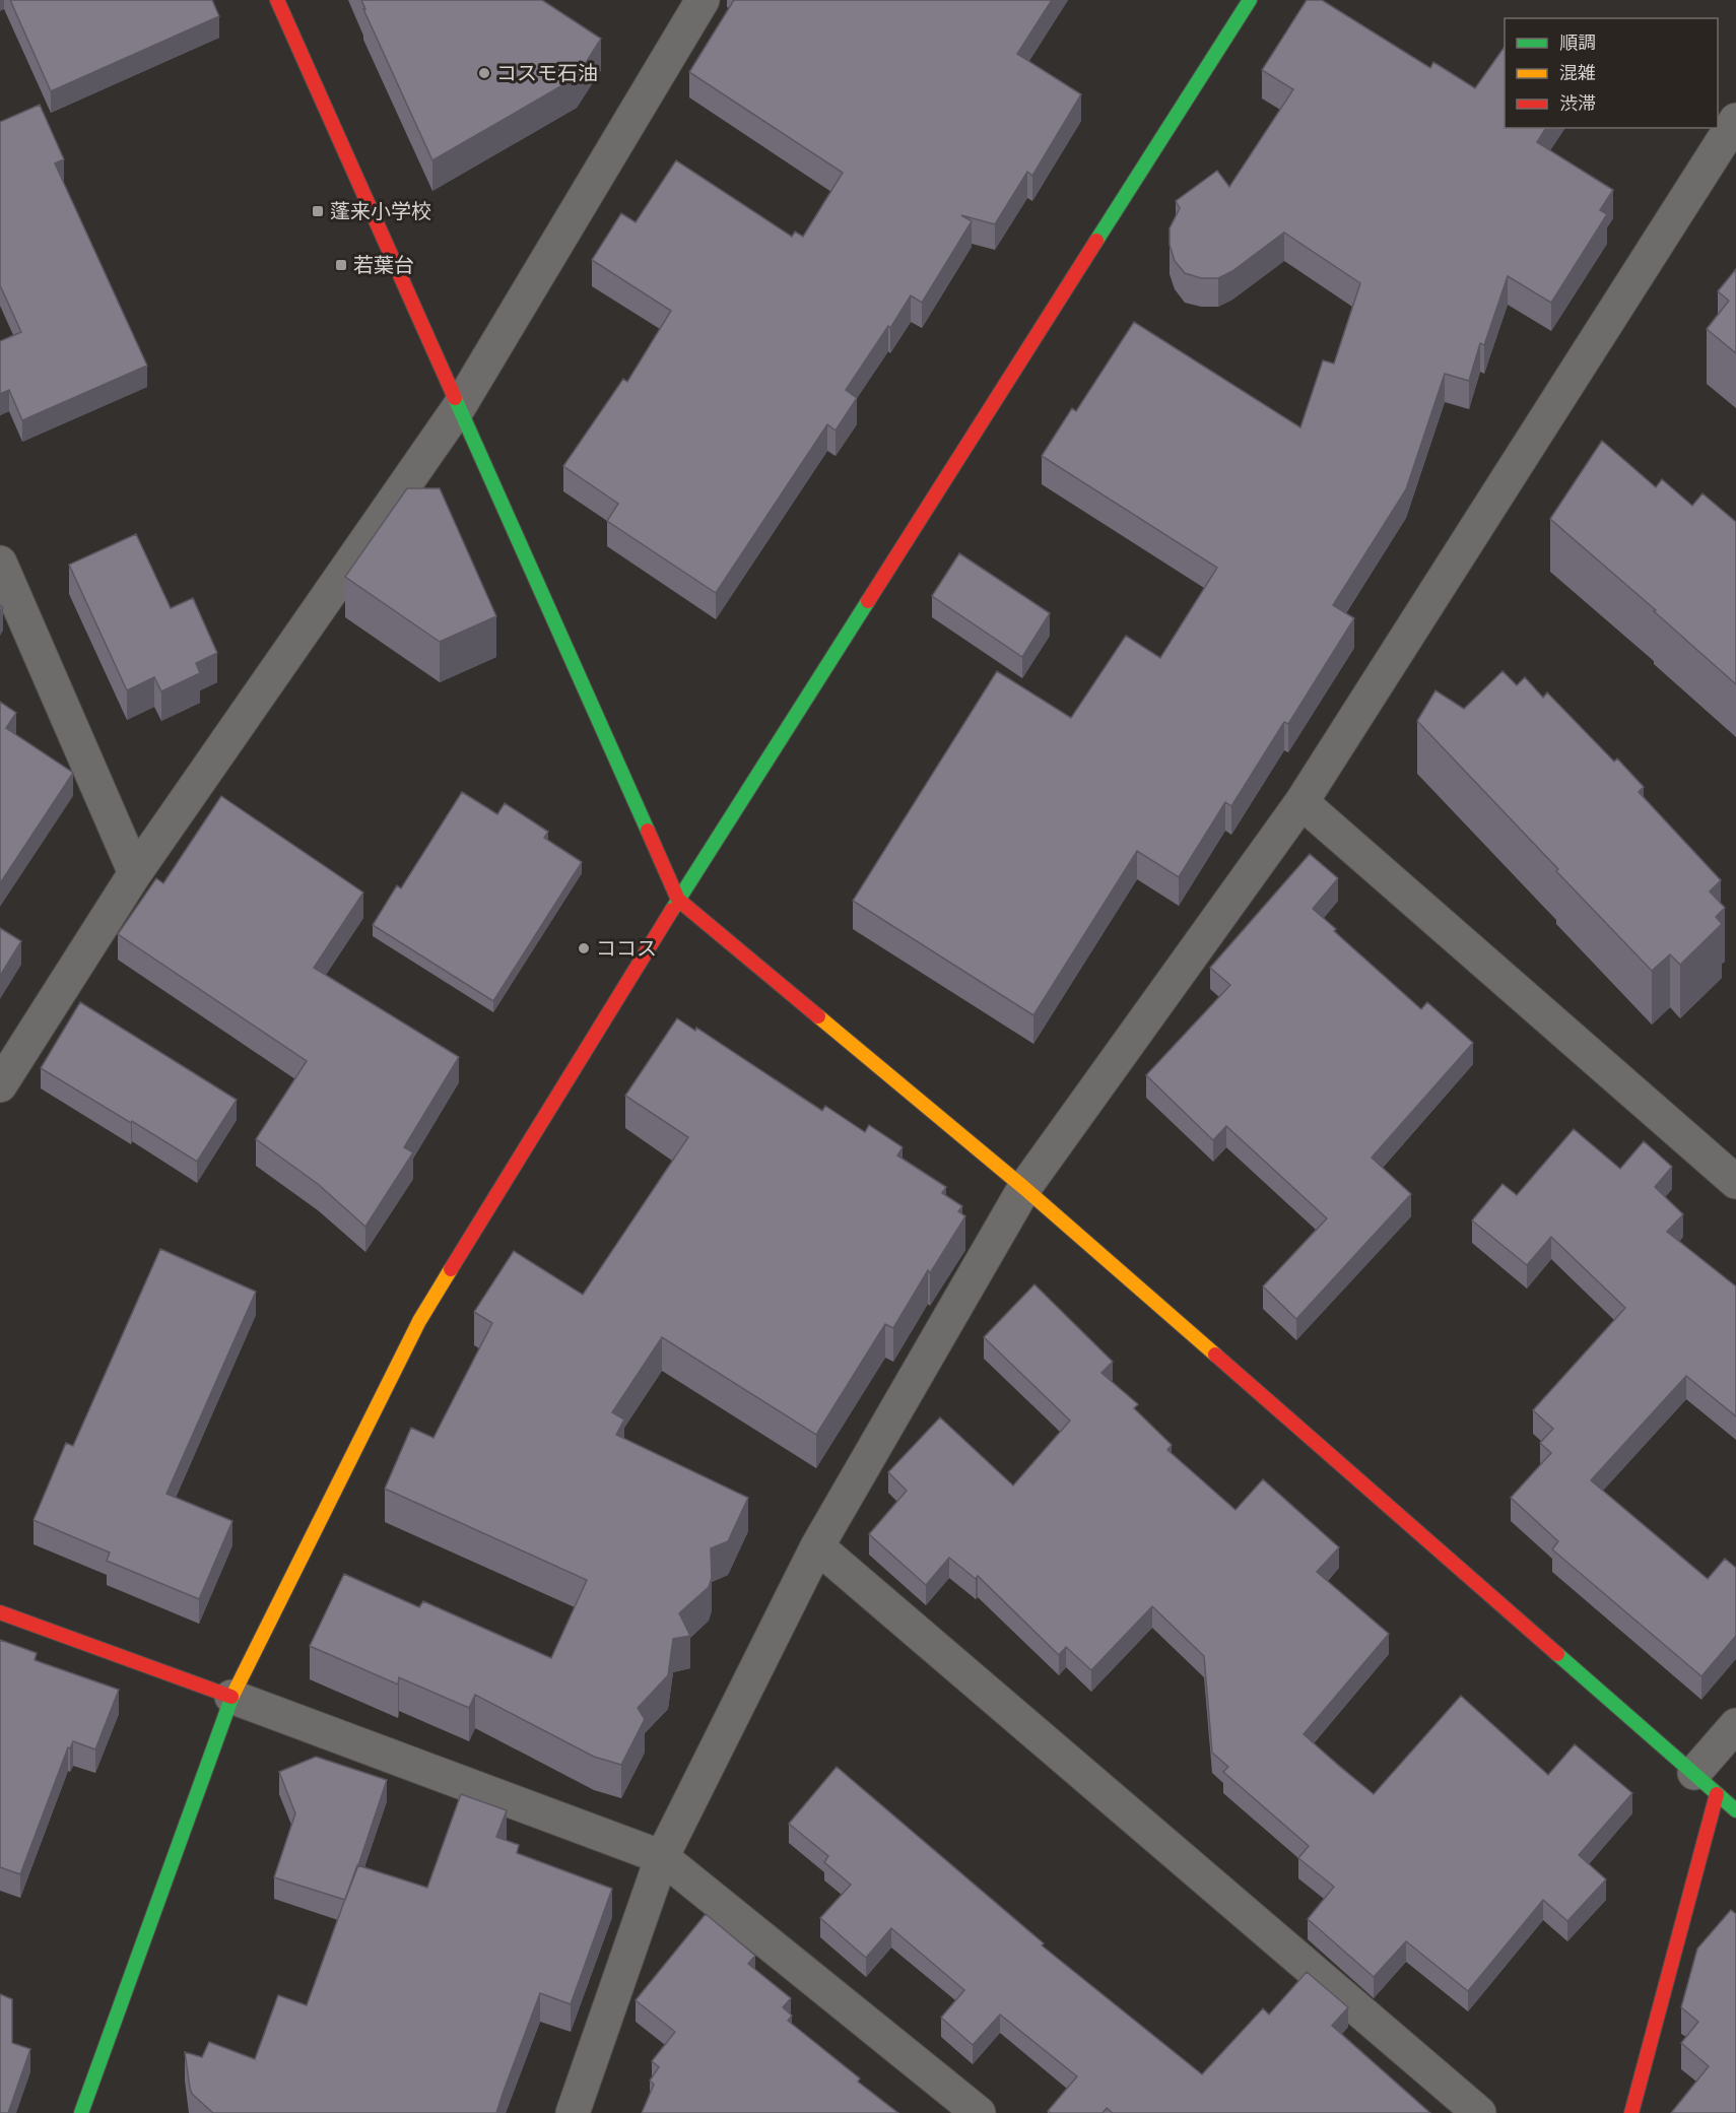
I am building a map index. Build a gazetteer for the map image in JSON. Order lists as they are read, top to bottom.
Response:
{
  "places": {
    "other": ["コスモ石油", "ココス"],
    "transit": ["蓬来小学校", "若葉台"]
  },
  "legend": ["順調", "混雑", "渋滞"]
}
